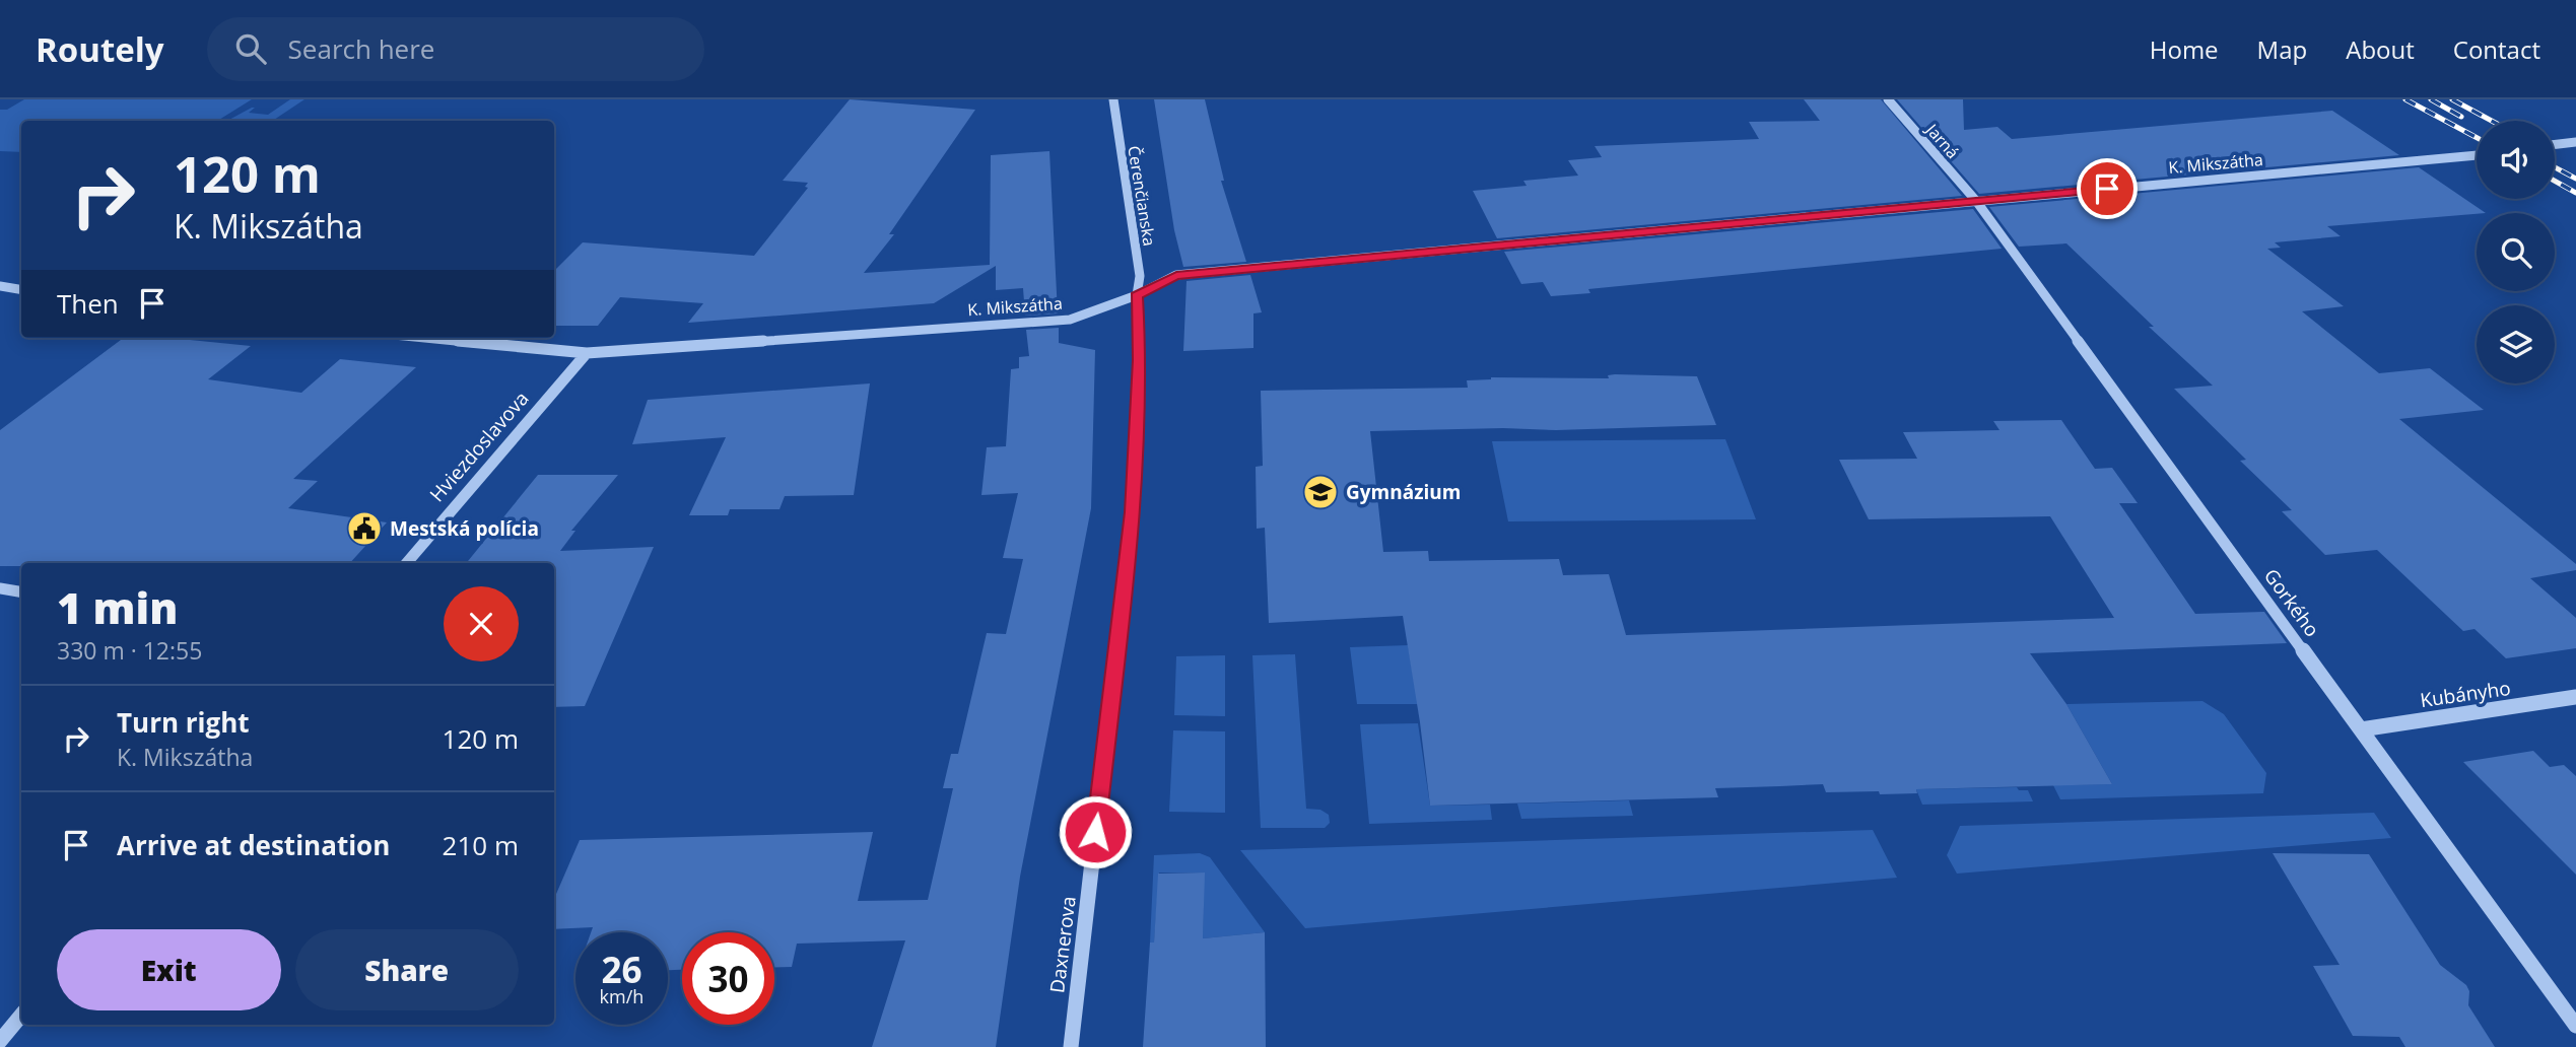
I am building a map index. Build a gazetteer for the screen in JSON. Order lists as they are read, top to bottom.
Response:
{
  "streets": {
    "street": [
      "Jarná",
      "K. Mikszátha",
      "Čerenčianska",
      "Hviezdoslavova",
      "Gorkého",
      "Kubányho",
      "Daxnerova"
    ]
  },
  "crossings": [
    ["Jarná", "K. Mikszátha"],
    ["Jarná", "Gorkého"],
    ["K. Mikszátha", "Čerenčianska"],
    ["K. Mikszátha", "Hviezdoslavova"],
    ["K. Mikszátha", "Gorkého"],
    ["K. Mikszátha", "Daxnerova"],
    ["Čerenčianska", "Daxnerova"],
    ["Gorkého", "Kubányho"]
  ],
  "places": {
    "school or university": ["Gymnázium"],
    "public building": ["Mestská polícia"]
  },
  "page": {
    "header": "Routely",
    "search": "Search here",
    "nav": [
      "Home",
      "Map",
      "About",
      "Contact"
    ],
    "turn": ["120 m", "K. Mikszátha"],
    "then": "Then",
    "heading": ["1 min", "330 m · 12:55"],
    "list": [
      {
        "name": "Turn right",
        "note": "K. Mikszátha",
        "value": "120 m"
      },
      {
        "name": "Arrive at destination",
        "value": "210 m"
      }
    ],
    "buttons": ["Exit", "Share"],
    "speed": "26 km/h",
    "limit": "30"
  }
}
